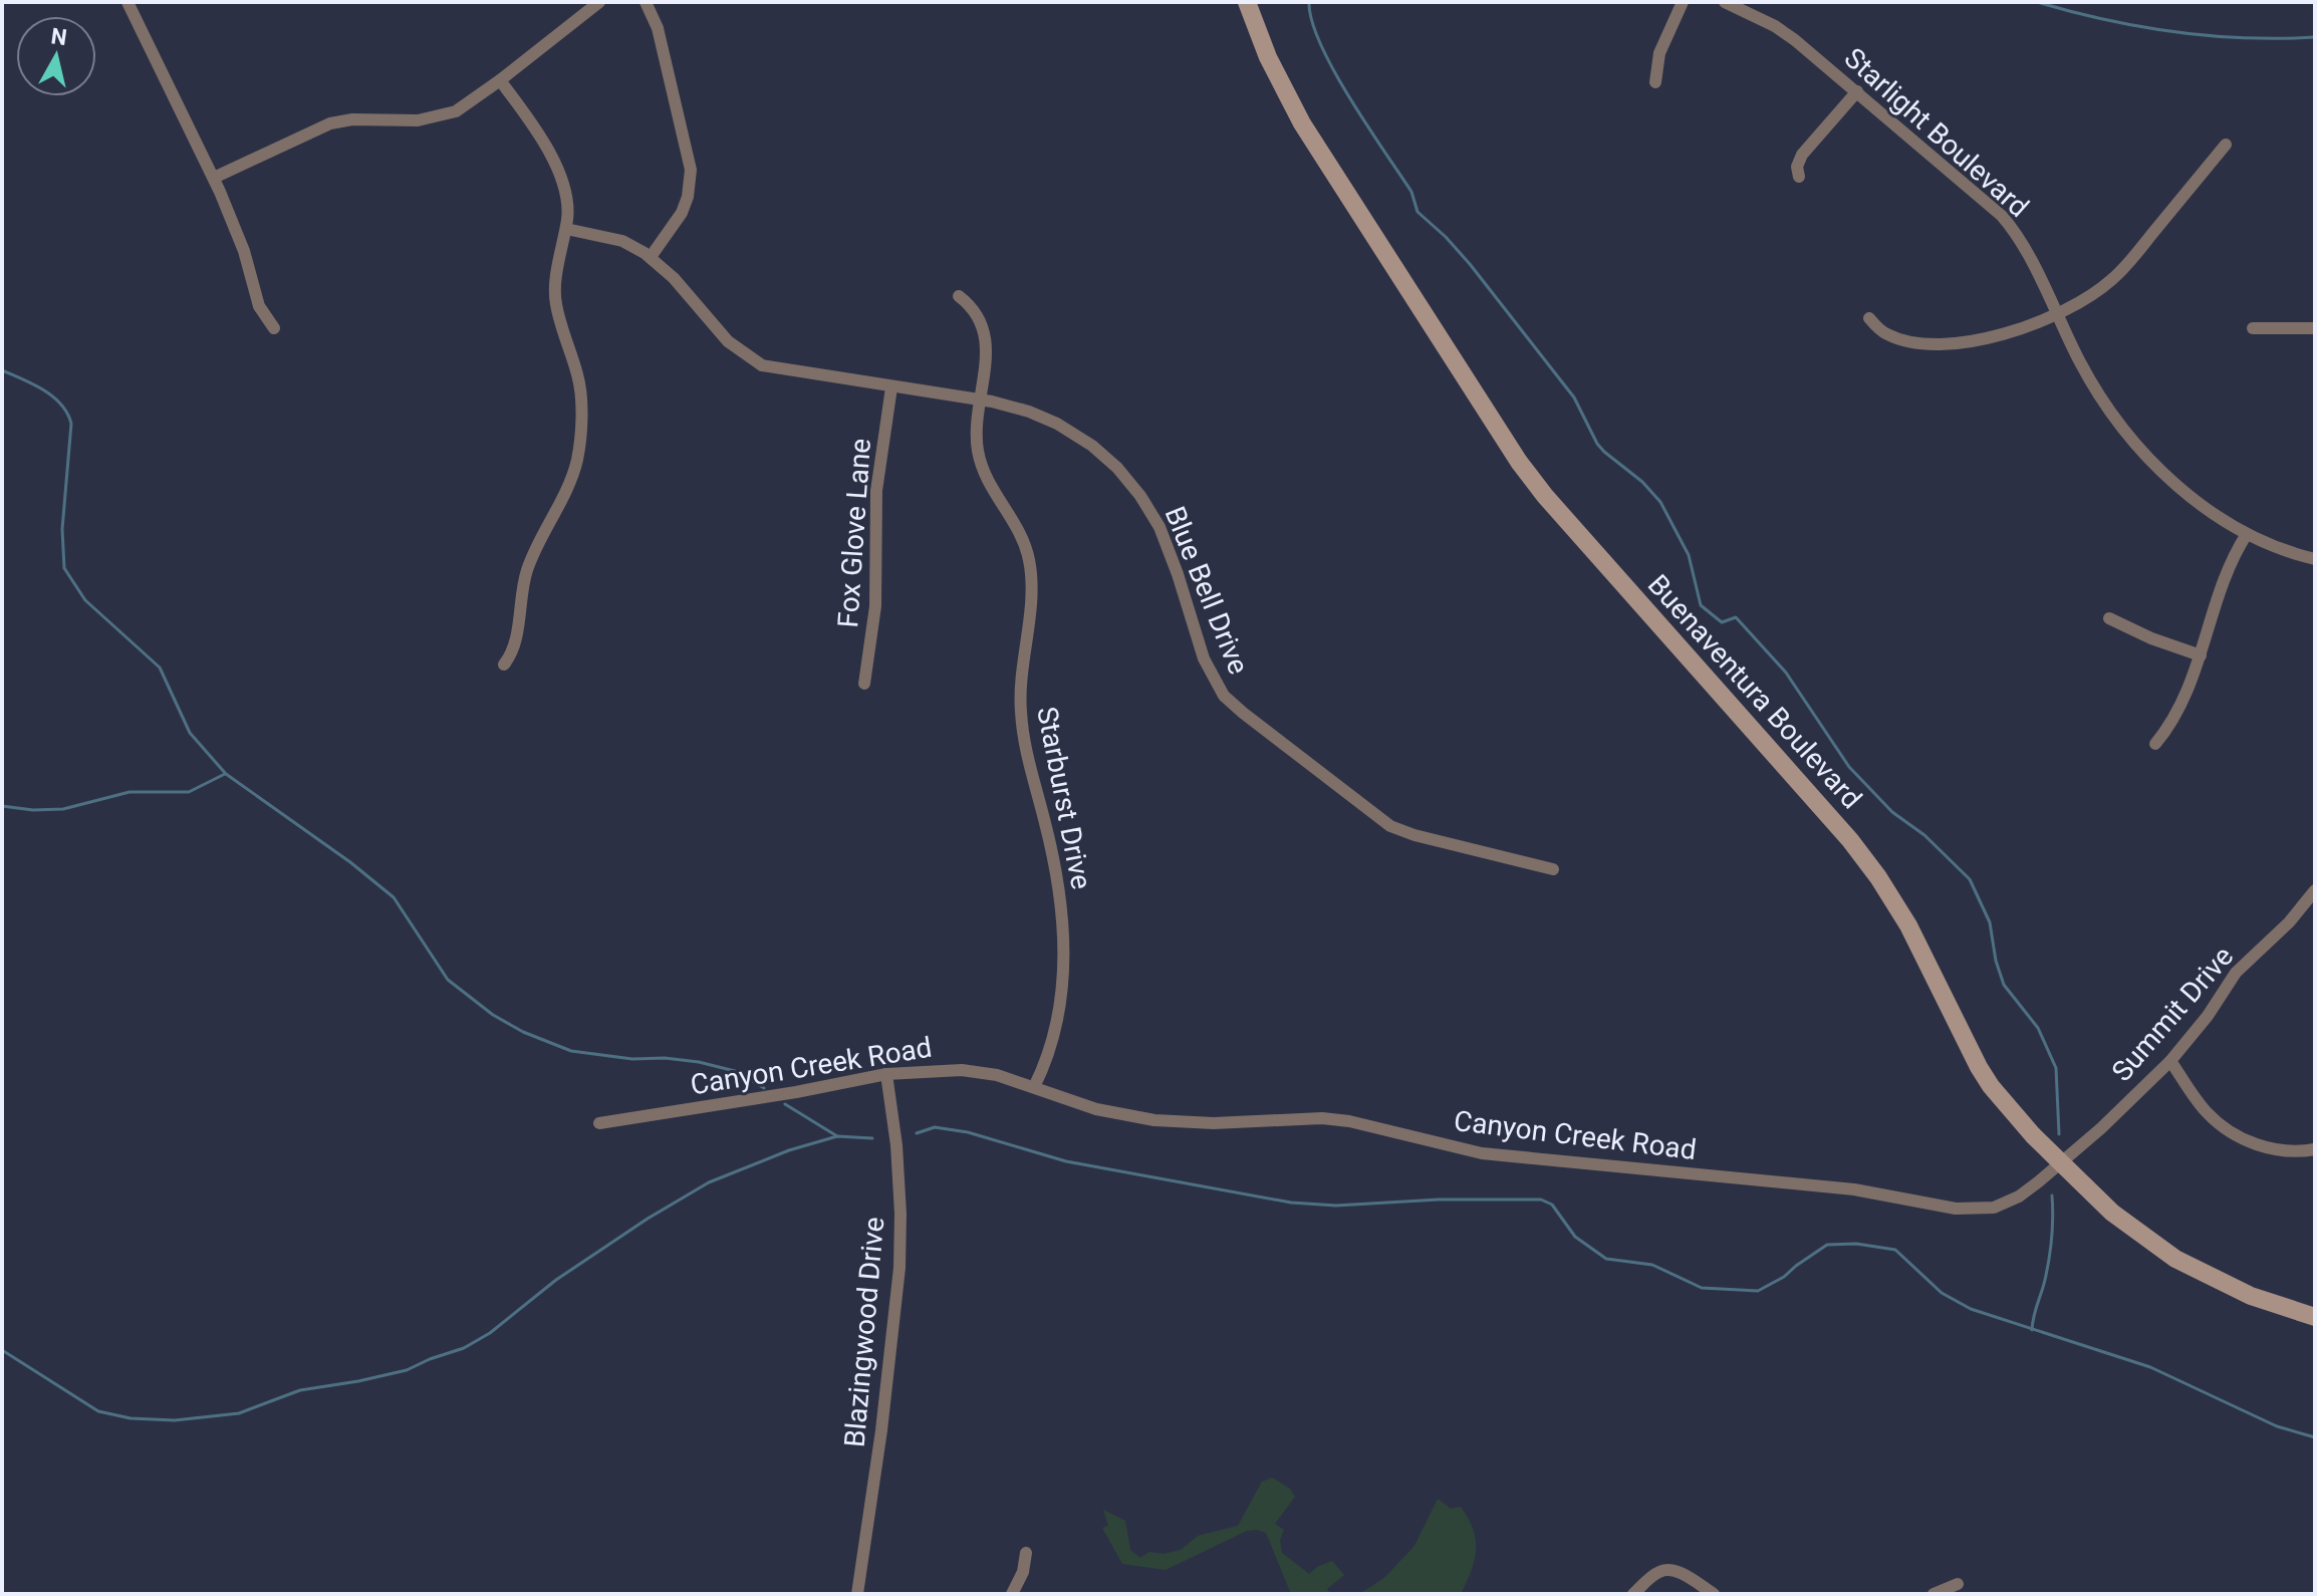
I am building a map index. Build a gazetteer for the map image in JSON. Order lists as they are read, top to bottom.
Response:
{
  "streets": {
    "main road": ["Buenaventura Boulevard"],
    "street": [
      "Starlight Boulevard",
      "Fox Glove Lane",
      "Blue Bell Drive",
      "Starburst Drive",
      "Summit Drive",
      "Canyon Creek Road",
      "Blazingwood Drive"
    ]
  },
  "crossings": [
    ["Fox Glove Lane", "Blue Bell Drive"],
    ["Blue Bell Drive", "Starburst Drive"],
    ["Buenaventura Boulevard", "Summit Drive"],
    ["Buenaventura Boulevard", "Canyon Creek Road"],
    ["Starburst Drive", "Canyon Creek Road"],
    ["Summit Drive", "Canyon Creek Road"],
    ["Canyon Creek Road", "Blazingwood Drive"]
  ],
  "north": "top"
}
